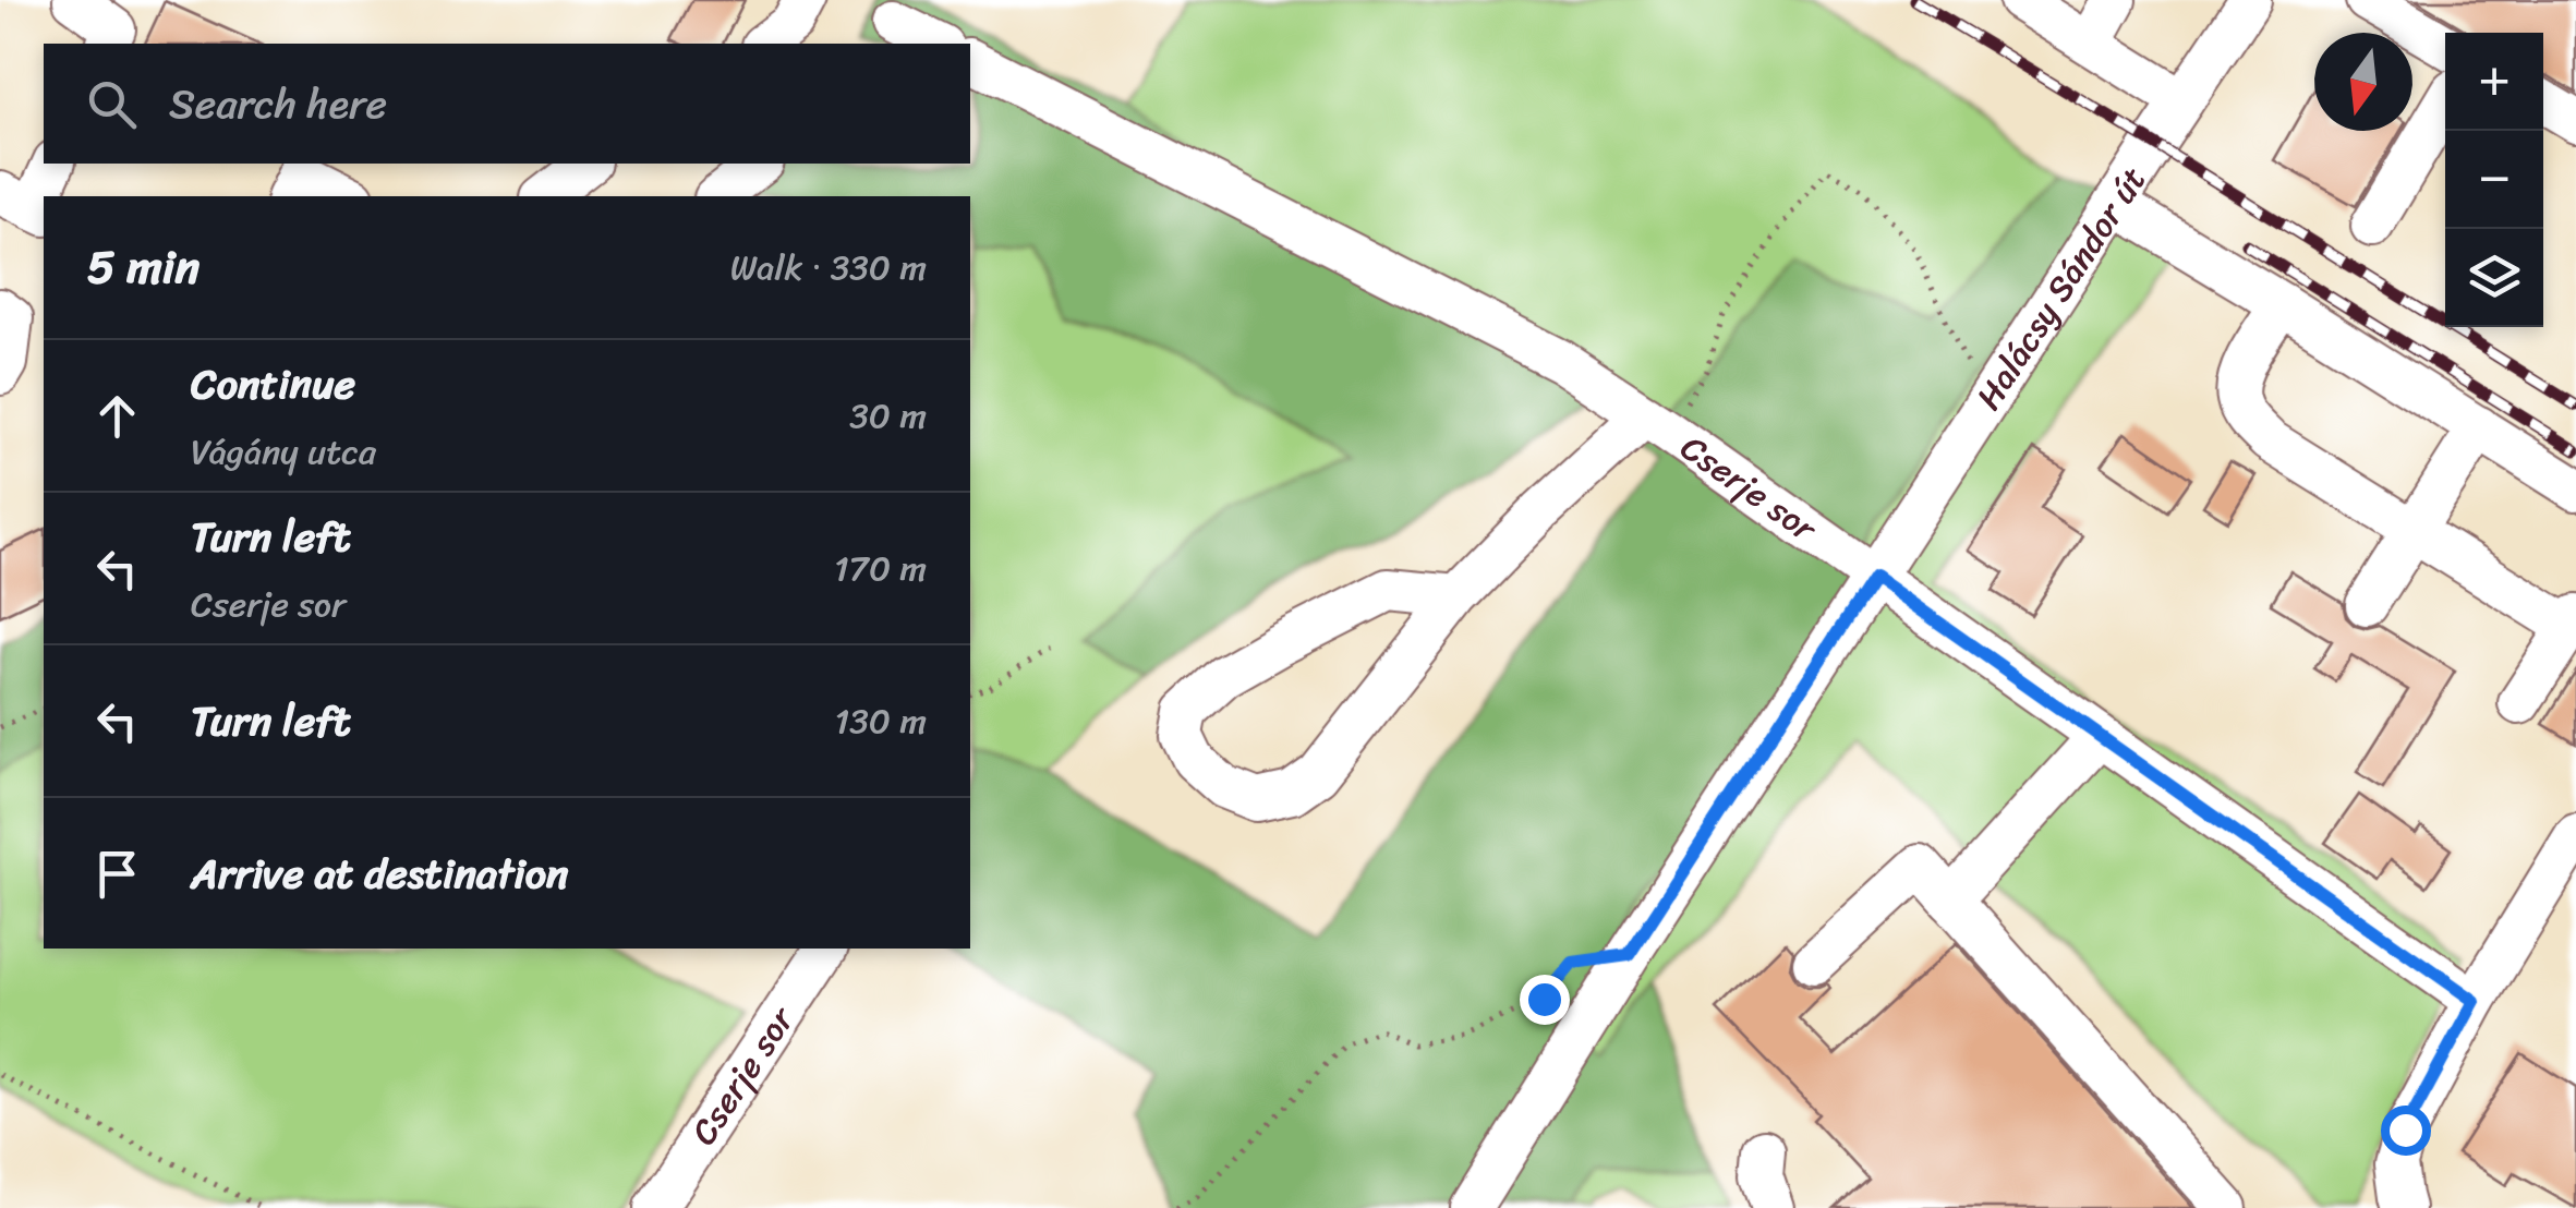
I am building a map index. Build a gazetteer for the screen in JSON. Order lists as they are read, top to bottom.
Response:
{
  "streets": {
    "street": ["Halácsy Sándor út", "Cserje sor"]
  },
  "crossings": [
    ["Halácsy Sándor út", "Cserje sor"]
  ],
  "north": "bottom",
  "page": {
    "map_buttons": ["+", "−"],
    "search": "Search here",
    "heading": ["5 min", "Walk · 330 m"],
    "list": [
      ["Continue", "Vágány utca", "30 m"],
      ["Turn left", "Cserje sor", "170 m"],
      ["Turn left", "130 m"],
      "Arrive at destination"
    ]
  }
}
